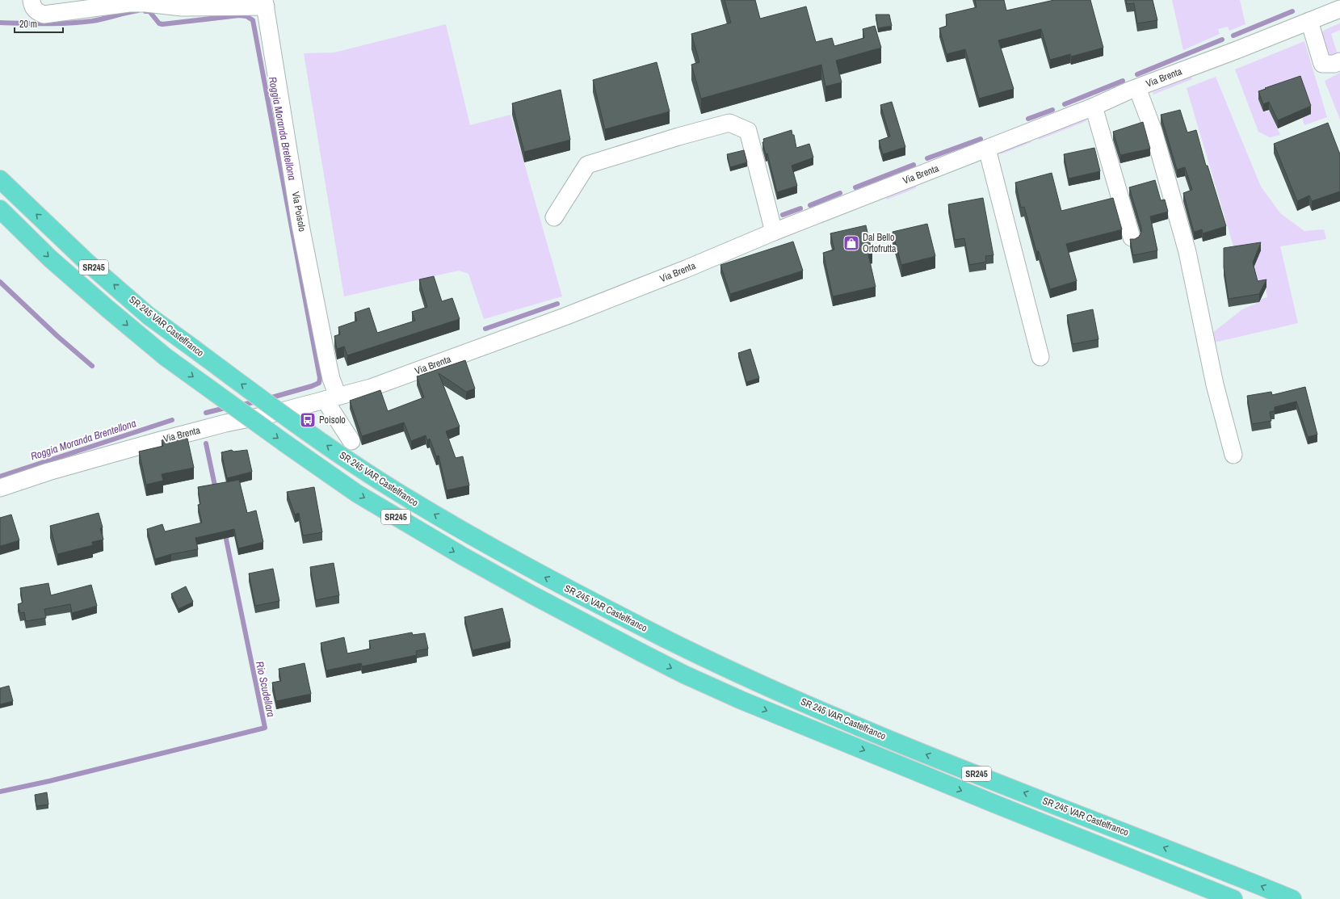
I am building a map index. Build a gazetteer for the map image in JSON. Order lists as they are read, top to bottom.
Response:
{
  "streets": {
    "highway": ["SR245", "SR 245 VAR Castelfranco"],
    "street": ["Via Brenta", "Via Poisolo"]
  },
  "crossings": [
    ["Via Brenta", "Via Poisolo"]
  ],
  "water": ["Roggia Moranda Bretellona", "Roggia Moranda Brentellona", "Rio Scudellara"],
  "places": {
    "shop": ["Dal Bello Ortofrutta"],
    "bus stop": ["Poisolo"]
  },
  "scale_bar": "20 m"
}
